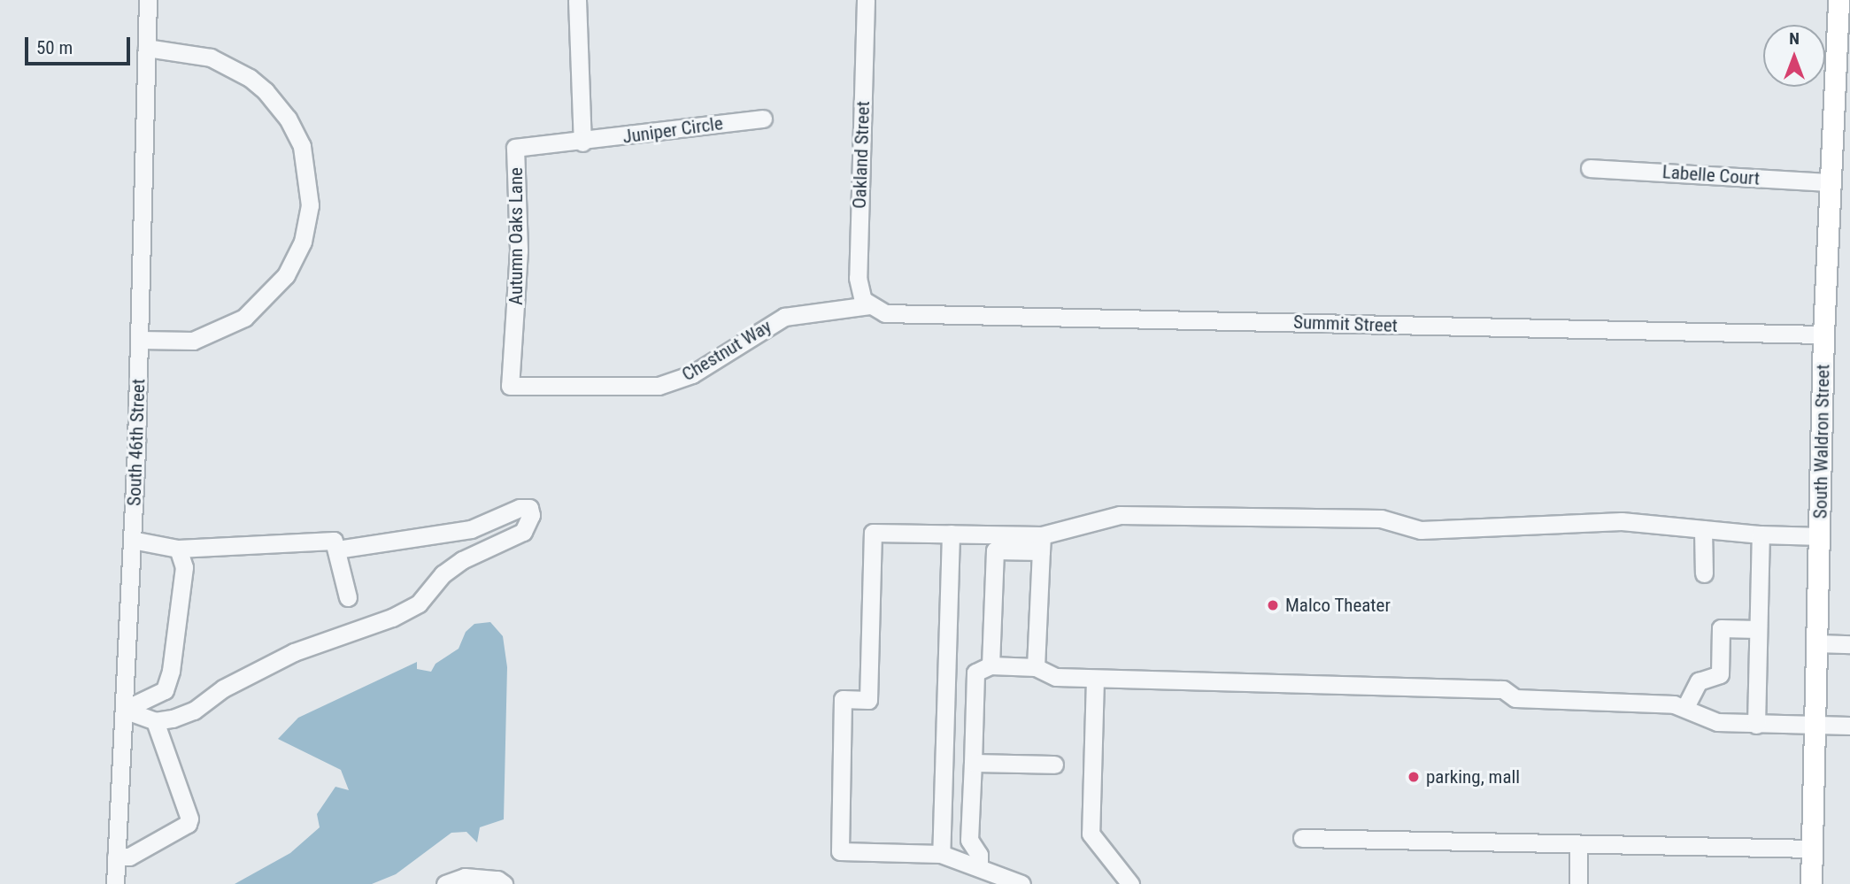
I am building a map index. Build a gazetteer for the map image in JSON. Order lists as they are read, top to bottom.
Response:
{
  "streets": {
    "main road": ["South Waldron Street"],
    "street": [
      "Juniper Circle",
      "Oakland Street",
      "Labelle Court",
      "Autumn Oaks Lane",
      "Summit Street",
      "Chestnut Way",
      "South 46th Street"
    ]
  },
  "crossings": [
    ["Juniper Circle", "Autumn Oaks Lane"],
    ["Oakland Street", "Summit Street"],
    ["Oakland Street", "Chestnut Way"],
    ["Labelle Court", "South Waldron Street"],
    ["Autumn Oaks Lane", "Chestnut Way"],
    ["Summit Street", "Chestnut Way"],
    ["Summit Street", "South Waldron Street"]
  ],
  "places": ["Malco Theater", "parking, mall"],
  "scale_bar": "50 m",
  "north": "top"
}
